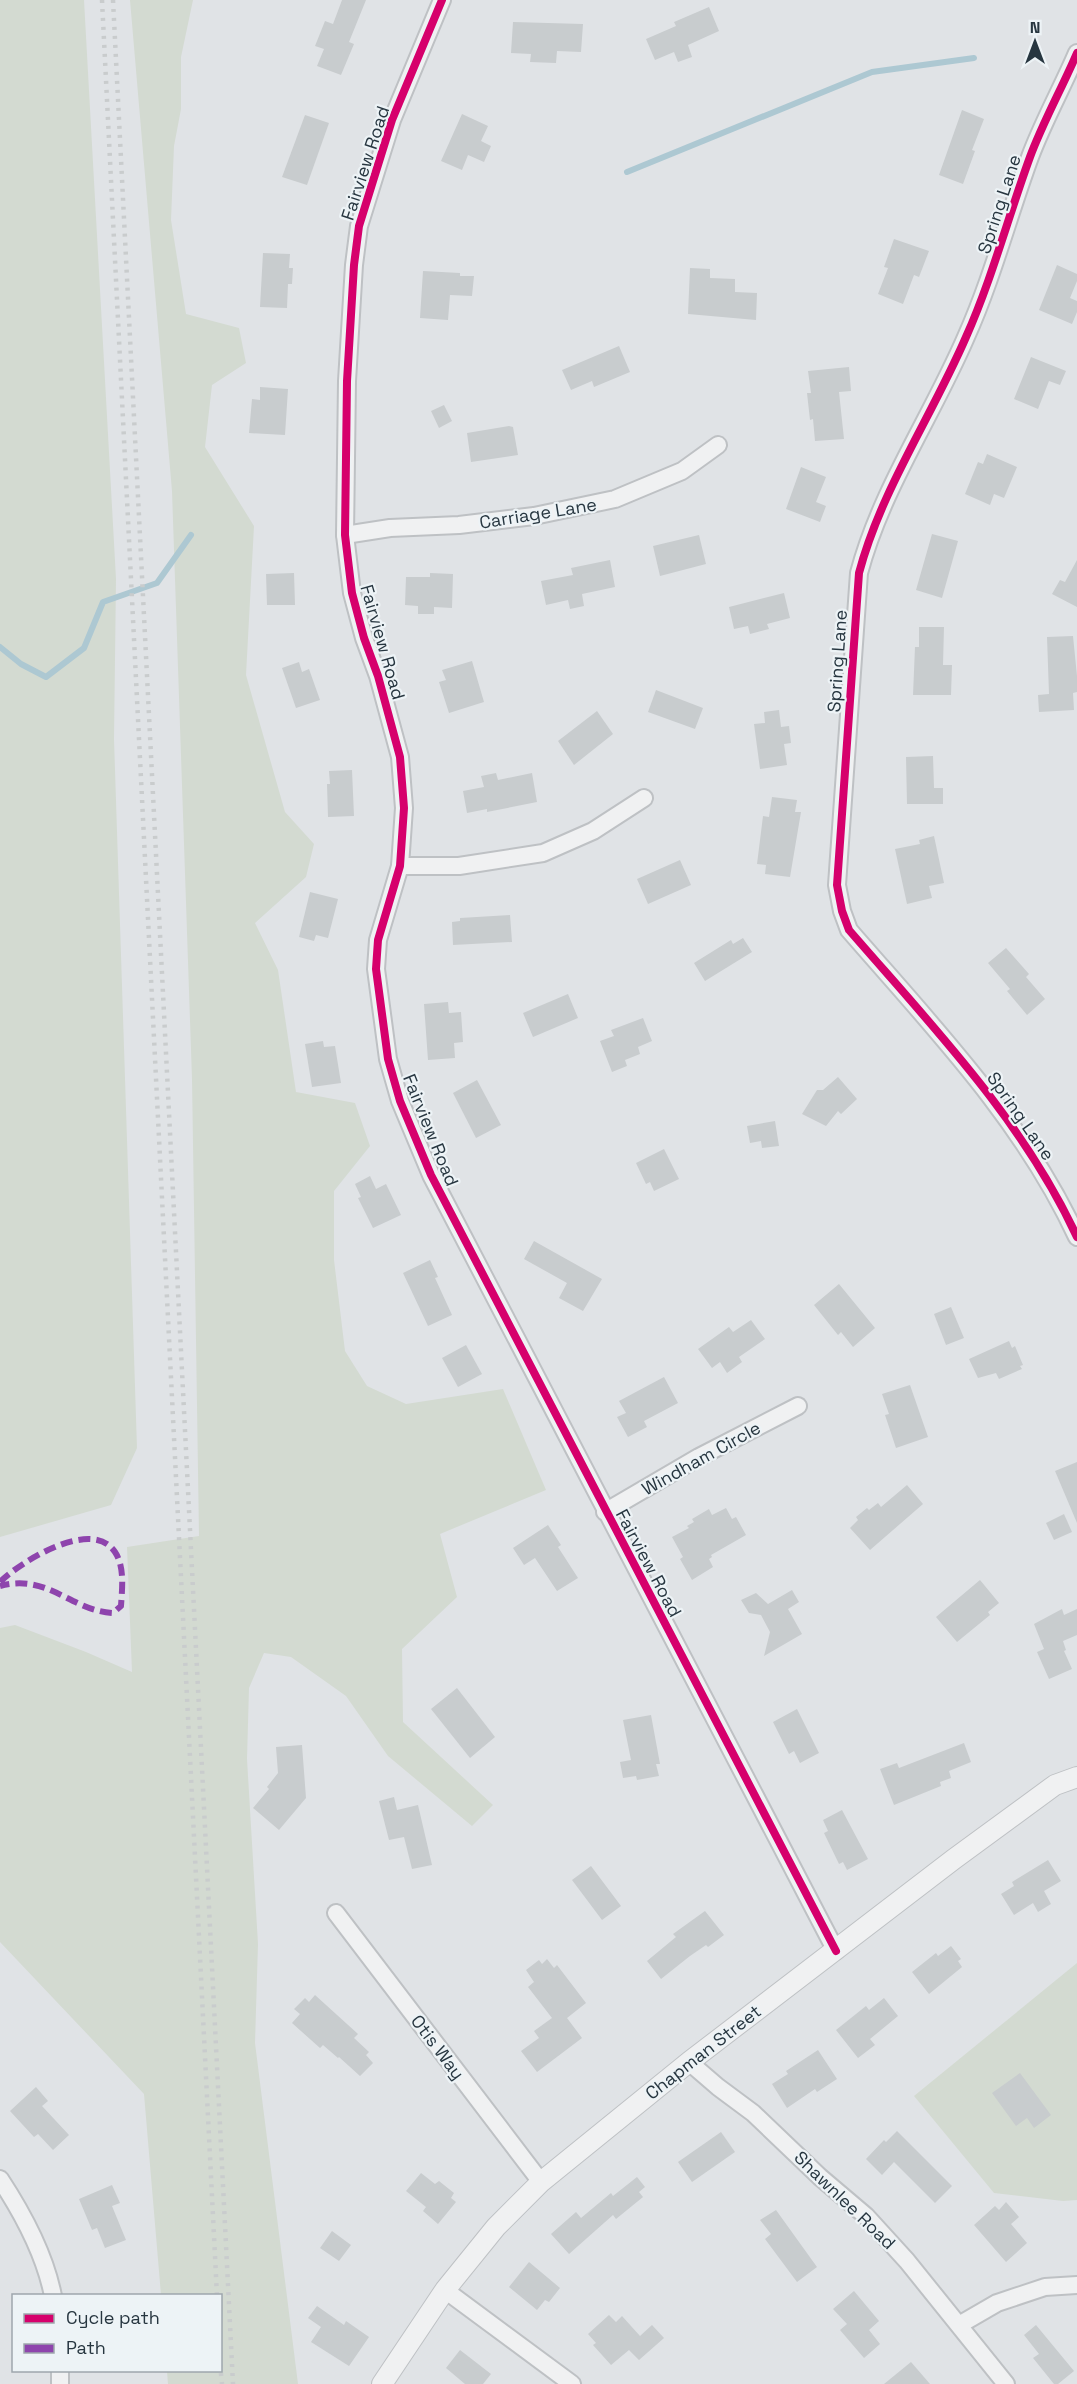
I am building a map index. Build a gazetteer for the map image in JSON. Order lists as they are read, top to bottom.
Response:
{
  "streets": {
    "street": [
      "Fairview Road",
      "Spring Lane",
      "Carriage Lane",
      "Windham Circle",
      "Otis Way",
      "Chapman Street",
      "Shawnlee Road"
    ]
  },
  "crossings": [
    ["Fairview Road", "Carriage Lane"],
    ["Fairview Road", "Windham Circle"],
    ["Fairview Road", "Chapman Street"],
    ["Otis Way", "Chapman Street"],
    ["Chapman Street", "Shawnlee Road"]
  ],
  "legend": ["Cycle path", "Path"],
  "north": "top"
}
